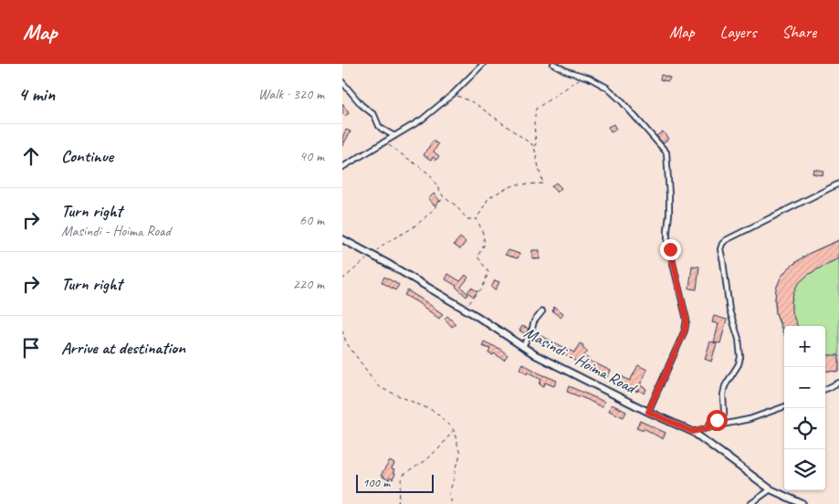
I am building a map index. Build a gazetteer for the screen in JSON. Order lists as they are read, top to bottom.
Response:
{
  "streets": {
    "main road": ["Masindi - Hoima Road"]
  },
  "scale_bar": "100 m",
  "page": {
    "header": "Map",
    "nav": ["Map", "Layers", "Share"],
    "heading": ["4 min", "Walk · 320 m"],
    "list": [
      ["Continue", "40 m"],
      ["Turn right", "Masindi - Hoima Road", "60 m"],
      ["Turn right", "220 m"],
      "Arrive at destination"
    ],
    "map_buttons": ["+", "−"],
    "scale": "100 m"
  }
}
